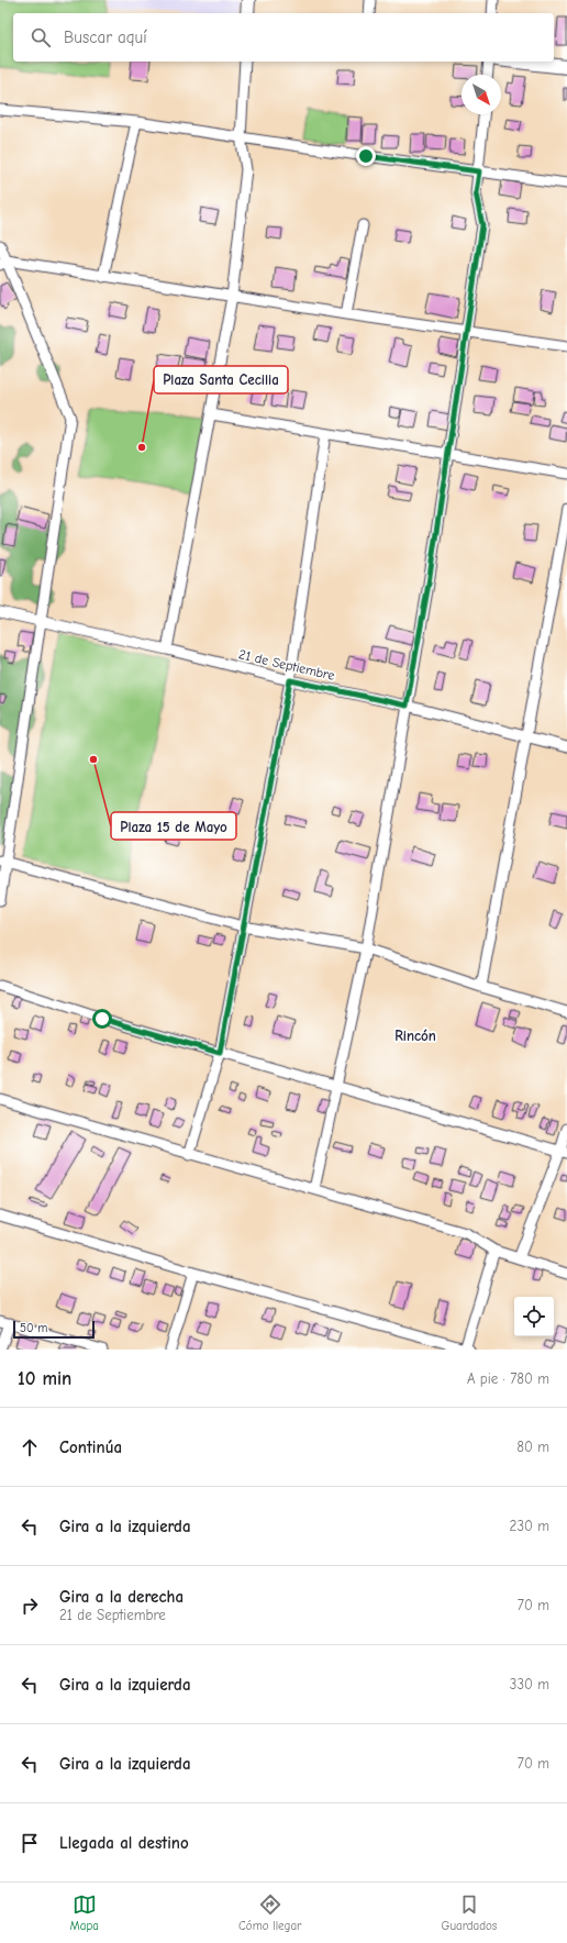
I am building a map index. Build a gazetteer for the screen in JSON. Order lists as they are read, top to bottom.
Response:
{
  "streets": {
    "street": ["21 de Septiembre"]
  },
  "districts": ["Rincón"],
  "places": ["Plaza Santa Cecilia", "Plaza 15 de Mayo"],
  "scale_bar": "50 m",
  "north": "bottom right",
  "page": {
    "search": "Buscar aquí",
    "scale": "50 m",
    "heading": ["10 min", "A pie · 780 m"],
    "list": [
      ["Continúa", "80 m"],
      ["Gira a la izquierda", "230 m"],
      ["Gira a la derecha", "21 de Septiembre", "70 m"],
      ["Gira a la izquierda", "330 m"],
      ["Gira a la izquierda", "70 m"],
      "Llegada al destino"
    ],
    "nav": ["Mapa", "Cómo llegar", "Guardados"]
  }
}
